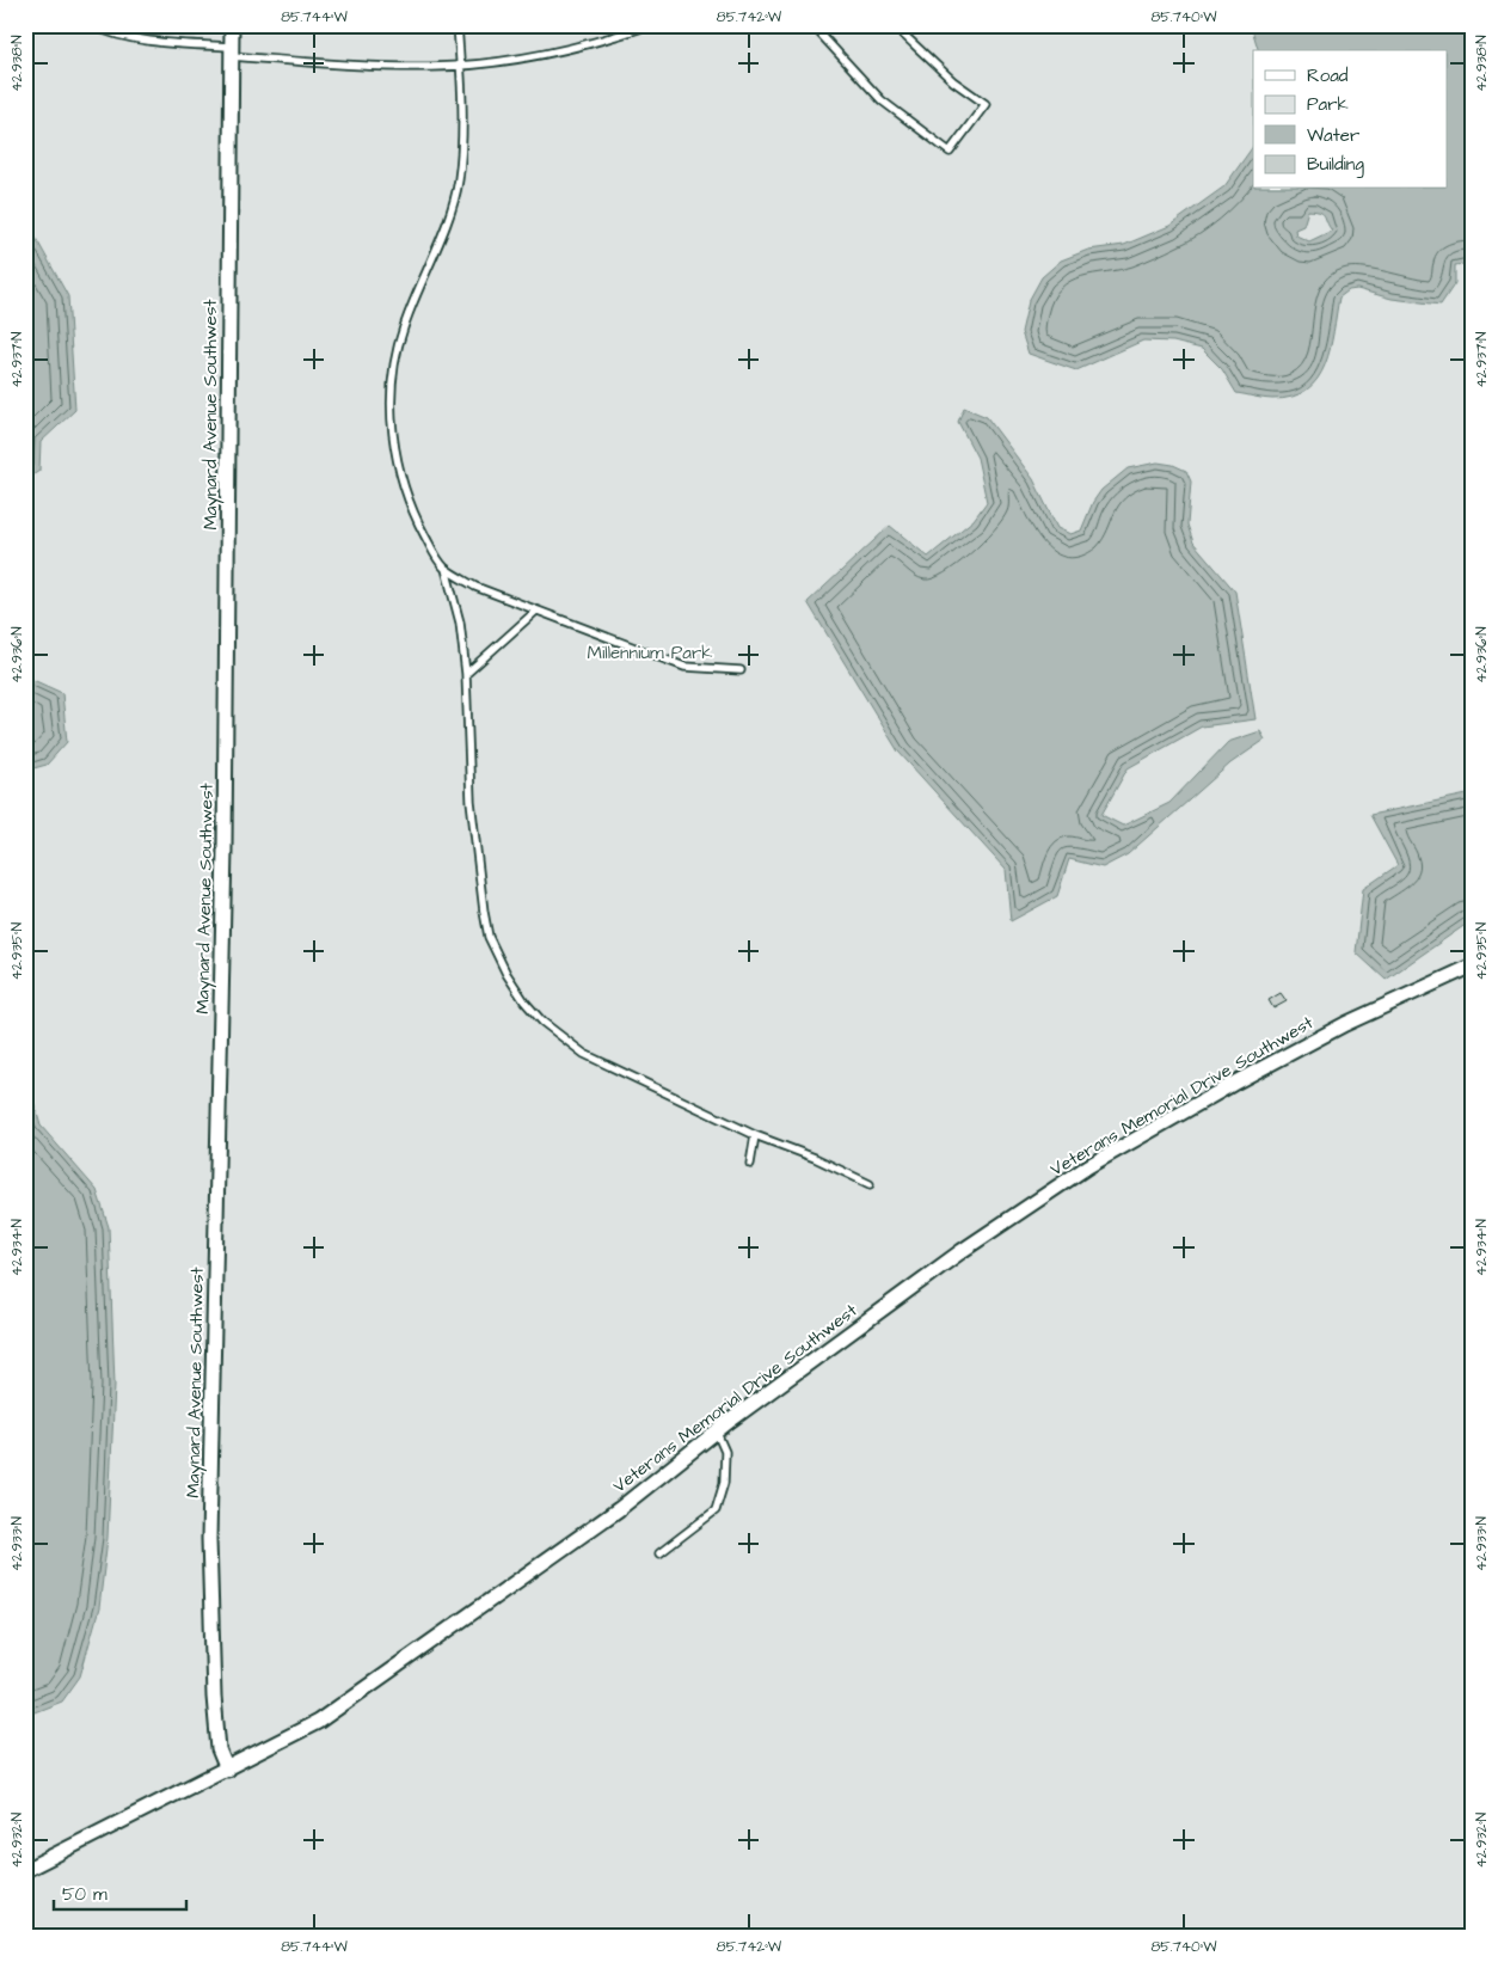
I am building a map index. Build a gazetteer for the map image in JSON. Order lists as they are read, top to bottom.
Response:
{
  "streets": {
    "street": ["Maynard Avenue Southwest", "Veterans Memorial Drive Southwest"]
  },
  "crossings": [
    ["Maynard Avenue Southwest", "Veterans Memorial Drive Southwest"]
  ],
  "parks": ["Millennium Park"],
  "legend": [
    "Road",
    "Park",
    "Water",
    "Building"
  ],
  "scale_bar": "50 m",
  "coordinates": [
    "85.744°W",
    "85.742°W",
    "85.740°W",
    "42.938°N",
    "42.937°N",
    "42.936°N",
    "42.935°N",
    "42.934°N",
    "42.933°N",
    "42.932°N"
  ]
}
